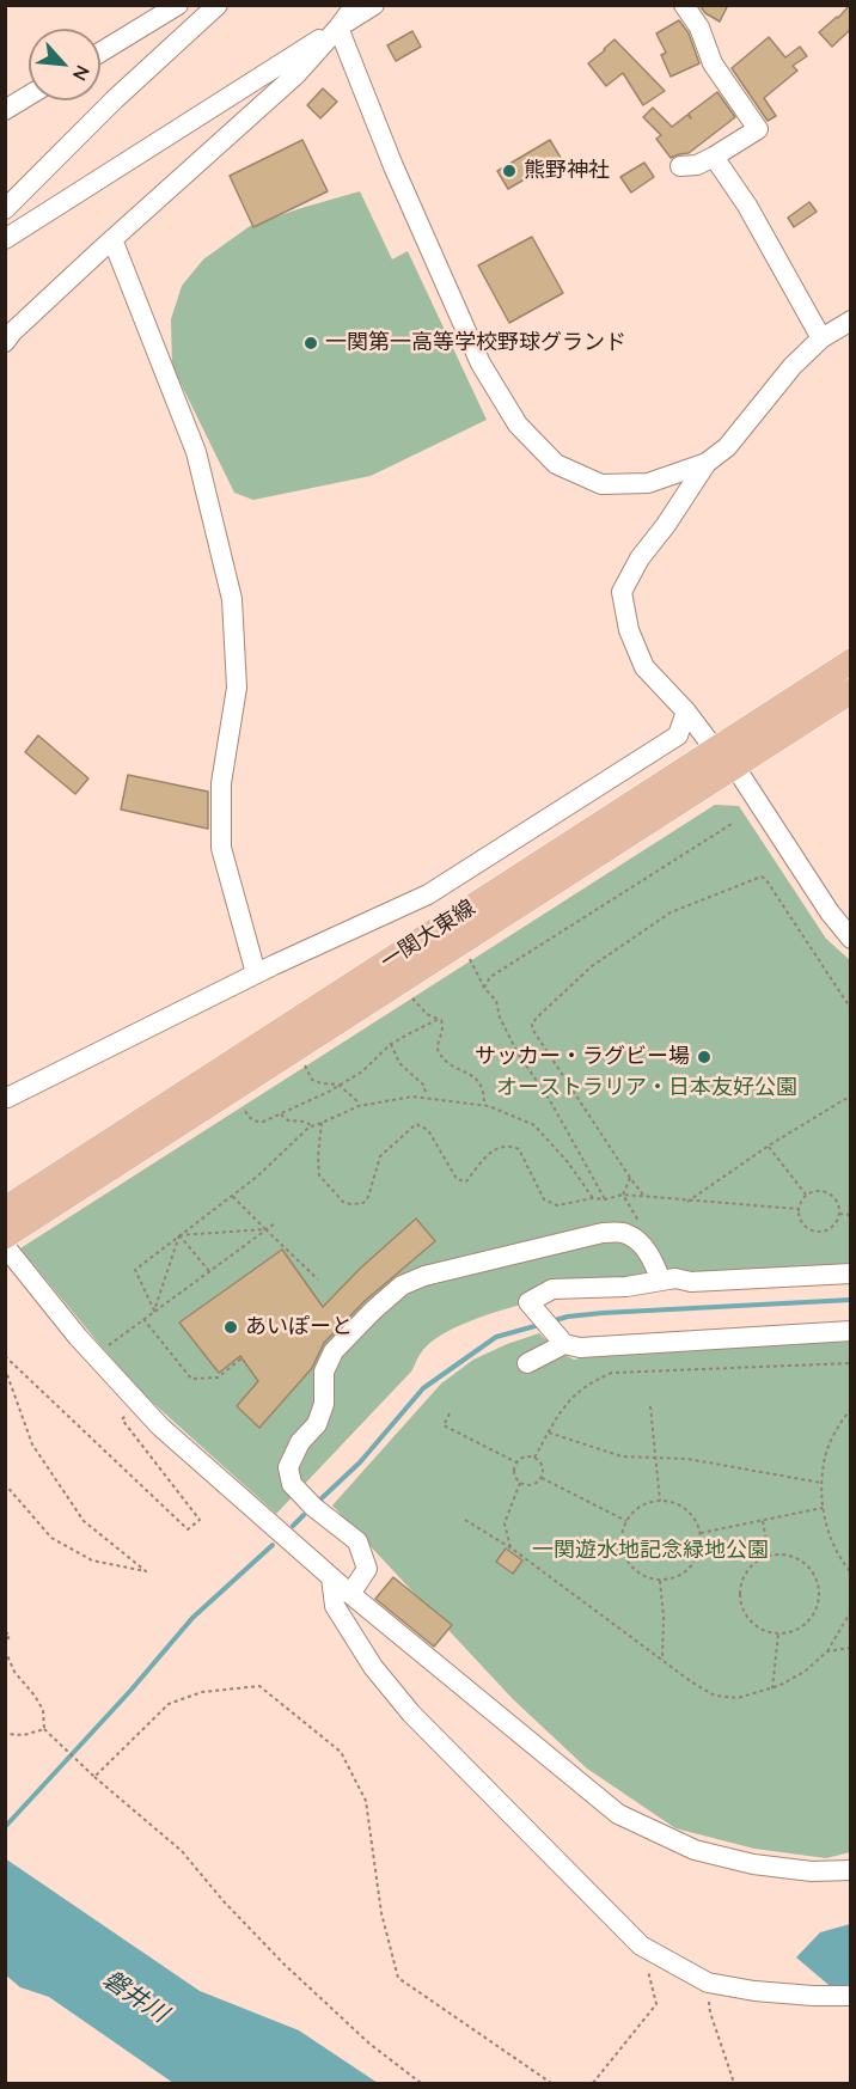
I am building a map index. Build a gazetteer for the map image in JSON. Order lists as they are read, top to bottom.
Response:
{
  "streets": {
    "main road": ["一関大東線"]
  },
  "water": ["磐井川"],
  "parks": ["オーストラリア・日本友好公園", "一関遊水地記念緑地公園"],
  "places": [
    "熊野神社",
    "一関第一高等学校野球グランド",
    "サッカー・ラグビー場",
    "あいぽーと"
  ],
  "north": "bottom right"
}
